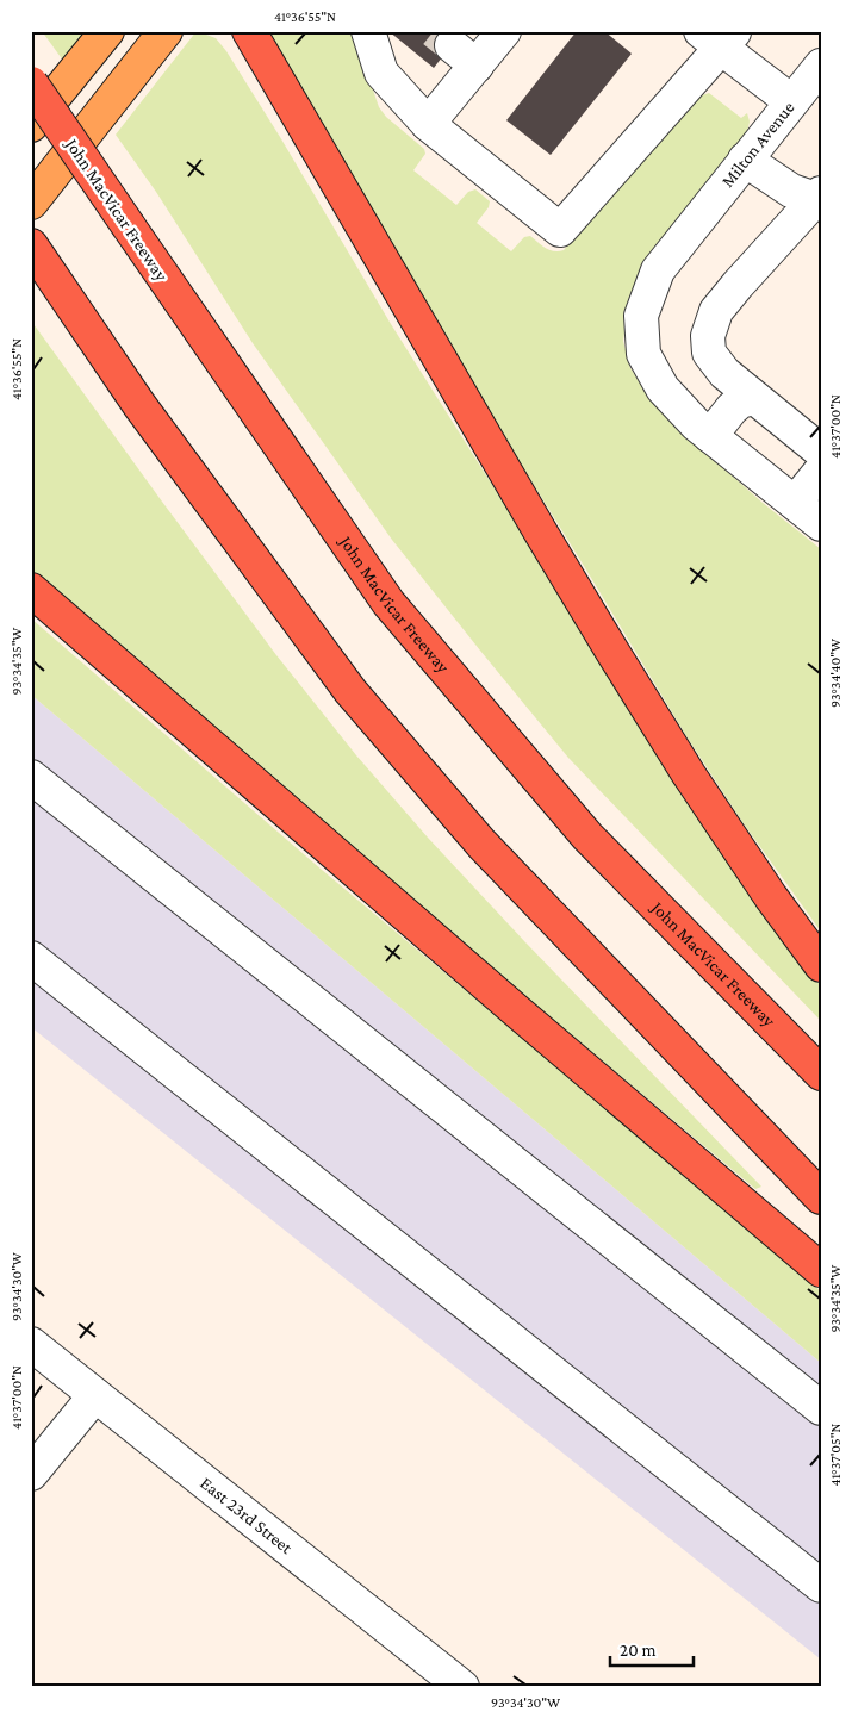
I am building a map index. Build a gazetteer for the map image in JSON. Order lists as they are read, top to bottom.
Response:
{
  "streets": {
    "highway": ["John MacVicar Freeway"],
    "street": ["Milton Avenue", "East 23rd Street"]
  },
  "scale_bar": "20 m",
  "coordinates": [
    "41°36'55\"N",
    "41°37'00\"N",
    "93°34'35\"W",
    "93°34'40\"W",
    "93°34'30\"W",
    "41°37'05\"N"
  ]
}
